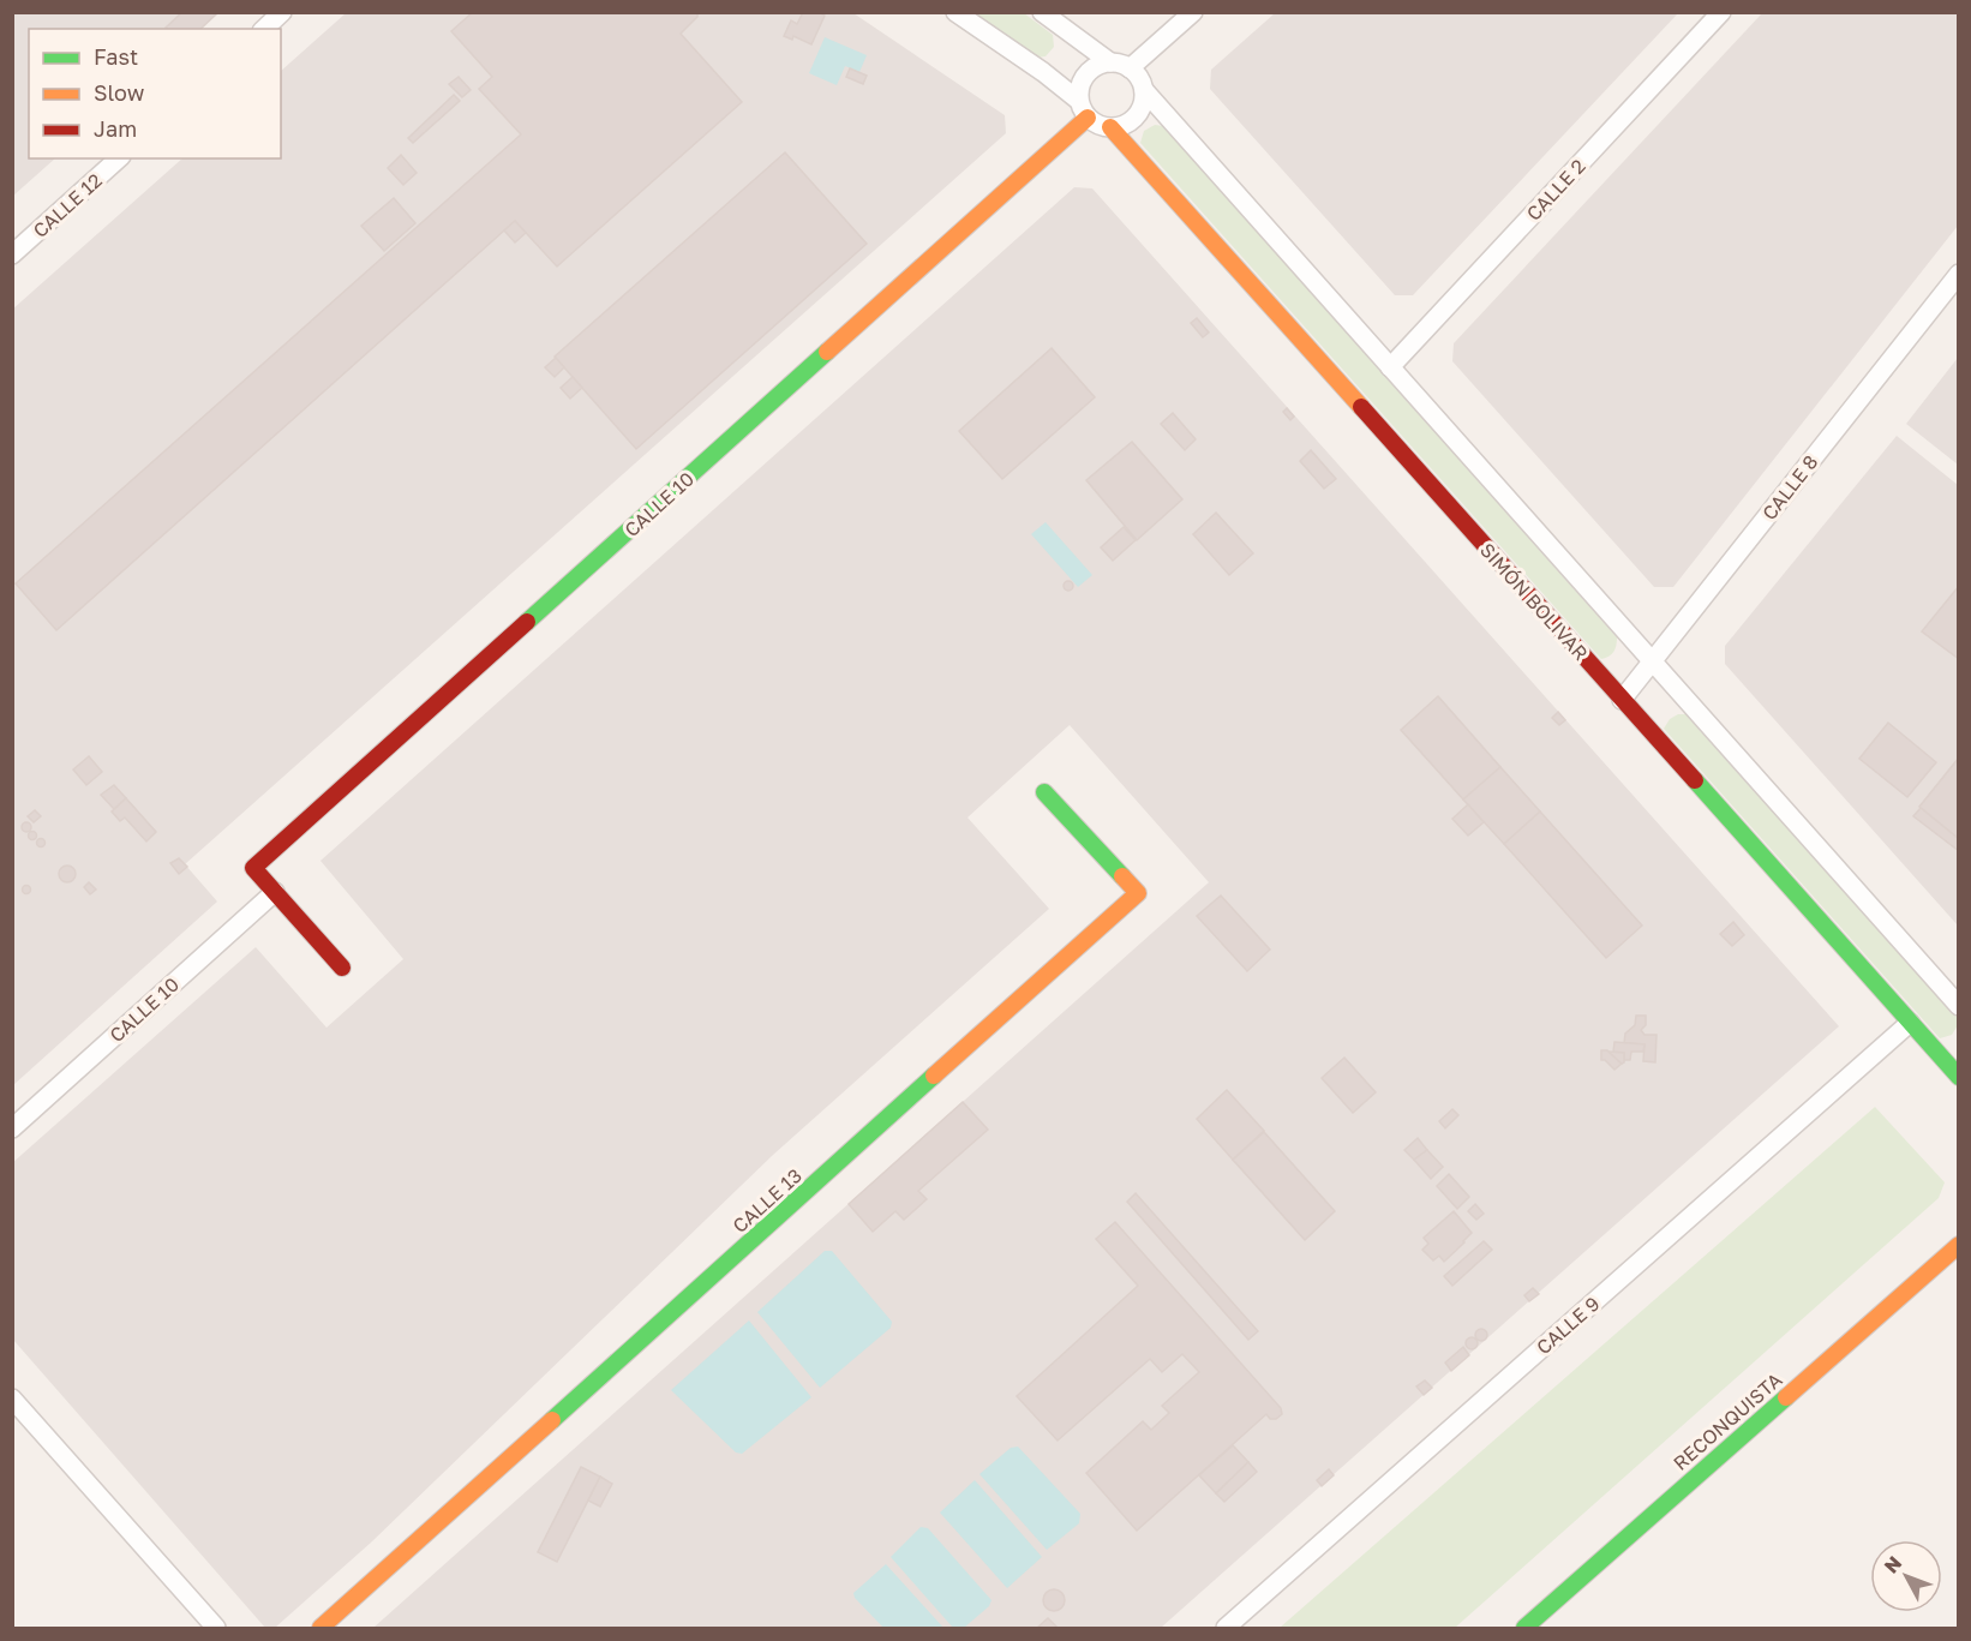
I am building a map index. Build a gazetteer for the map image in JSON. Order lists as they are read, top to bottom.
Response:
{
  "streets": {
    "street": [
      "CALLE 2",
      "CALLE 12",
      "CALLE 8",
      "CALLE 10",
      "SIMÓN BOLIVAR",
      "CALLE 13",
      "CALLE 9",
      "RECONQUISTA"
    ]
  },
  "crossings": [
    ["CALLE 8", "SIMÓN BOLIVAR"],
    ["CALLE 10", "SIMÓN BOLIVAR"],
    ["SIMÓN BOLIVAR", "CALLE 9"]
  ],
  "legend": ["Fast", "Slow", "Jam"],
  "north": "top left"
}
